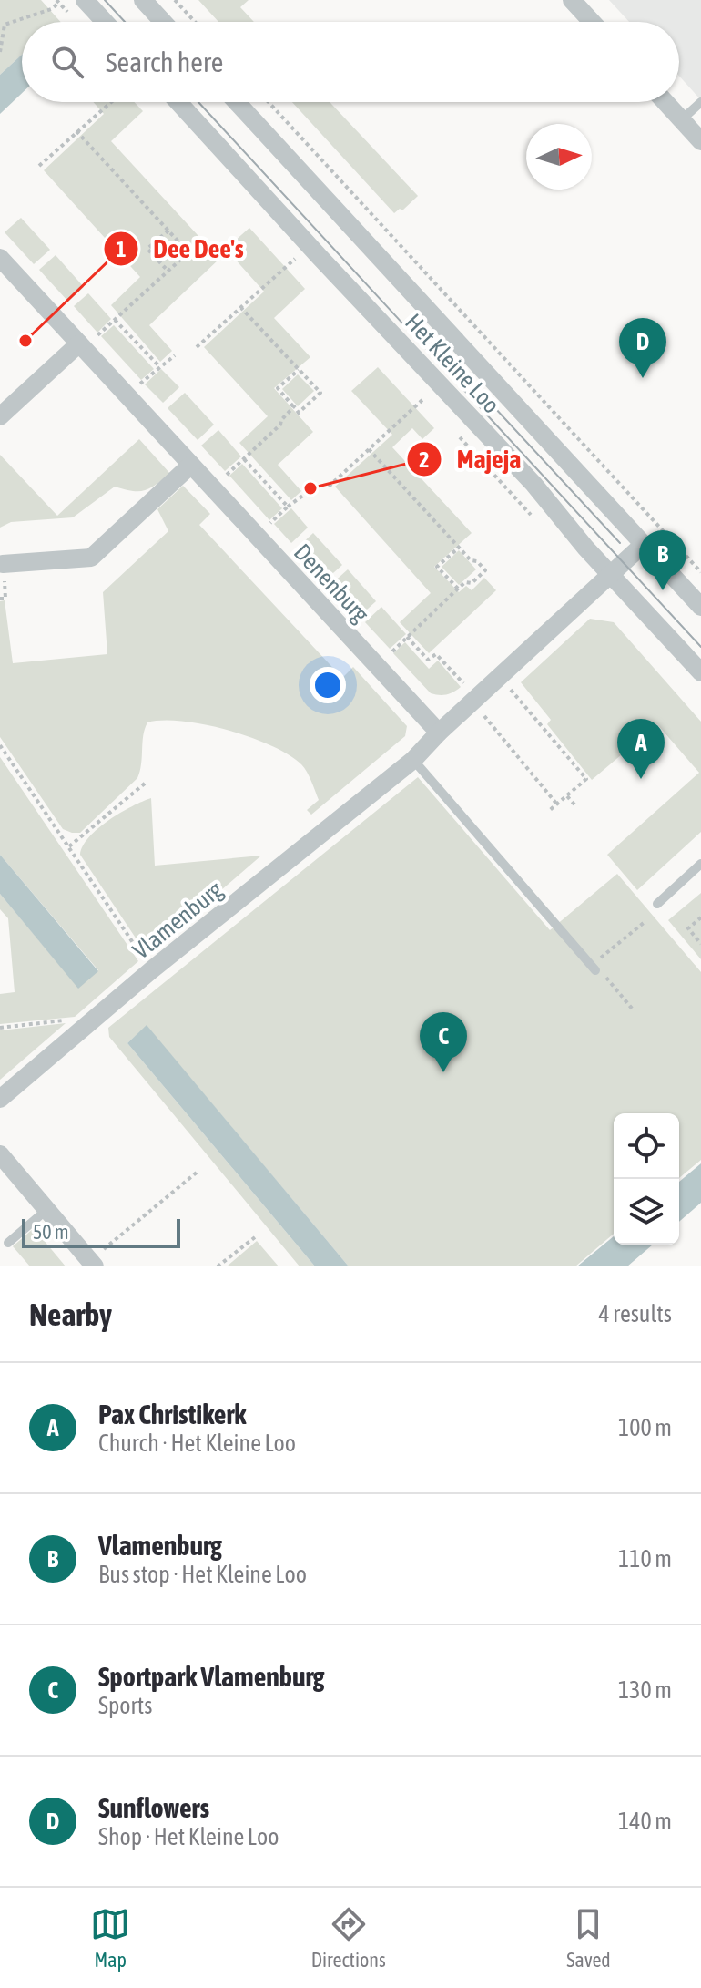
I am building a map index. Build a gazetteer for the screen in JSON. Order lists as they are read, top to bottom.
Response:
{
  "streets": {
    "street": ["Het Kleine Loo", "Denenburg", "Vlamenburg"]
  },
  "crossings": [
    ["Het Kleine Loo", "Vlamenburg"],
    ["Denenburg", "Vlamenburg"]
  ],
  "places": ["Dee Dee's", "Majeja"],
  "scale_bar": "50 m",
  "north": "right",
  "page": {
    "search": "Search here",
    "pins": [
      "D",
      "B",
      "A",
      "C"
    ],
    "scale": "50 m",
    "heading": ["Nearby", "4 results"],
    "list": [
      {
        "mark": "A",
        "name": "Pax Christikerk",
        "note": "Church · Het Kleine Loo",
        "value": "100 m"
      },
      {
        "mark": "B",
        "name": "Vlamenburg",
        "note": "Bus stop · Het Kleine Loo",
        "value": "110 m"
      },
      {
        "mark": "C",
        "name": "Sportpark Vlamenburg",
        "note": "Sports",
        "value": "130 m"
      },
      {
        "mark": "D",
        "name": "Sunflowers",
        "note": "Shop · Het Kleine Loo",
        "value": "140 m"
      }
    ],
    "nav": ["Map", "Directions", "Saved"]
  }
}
